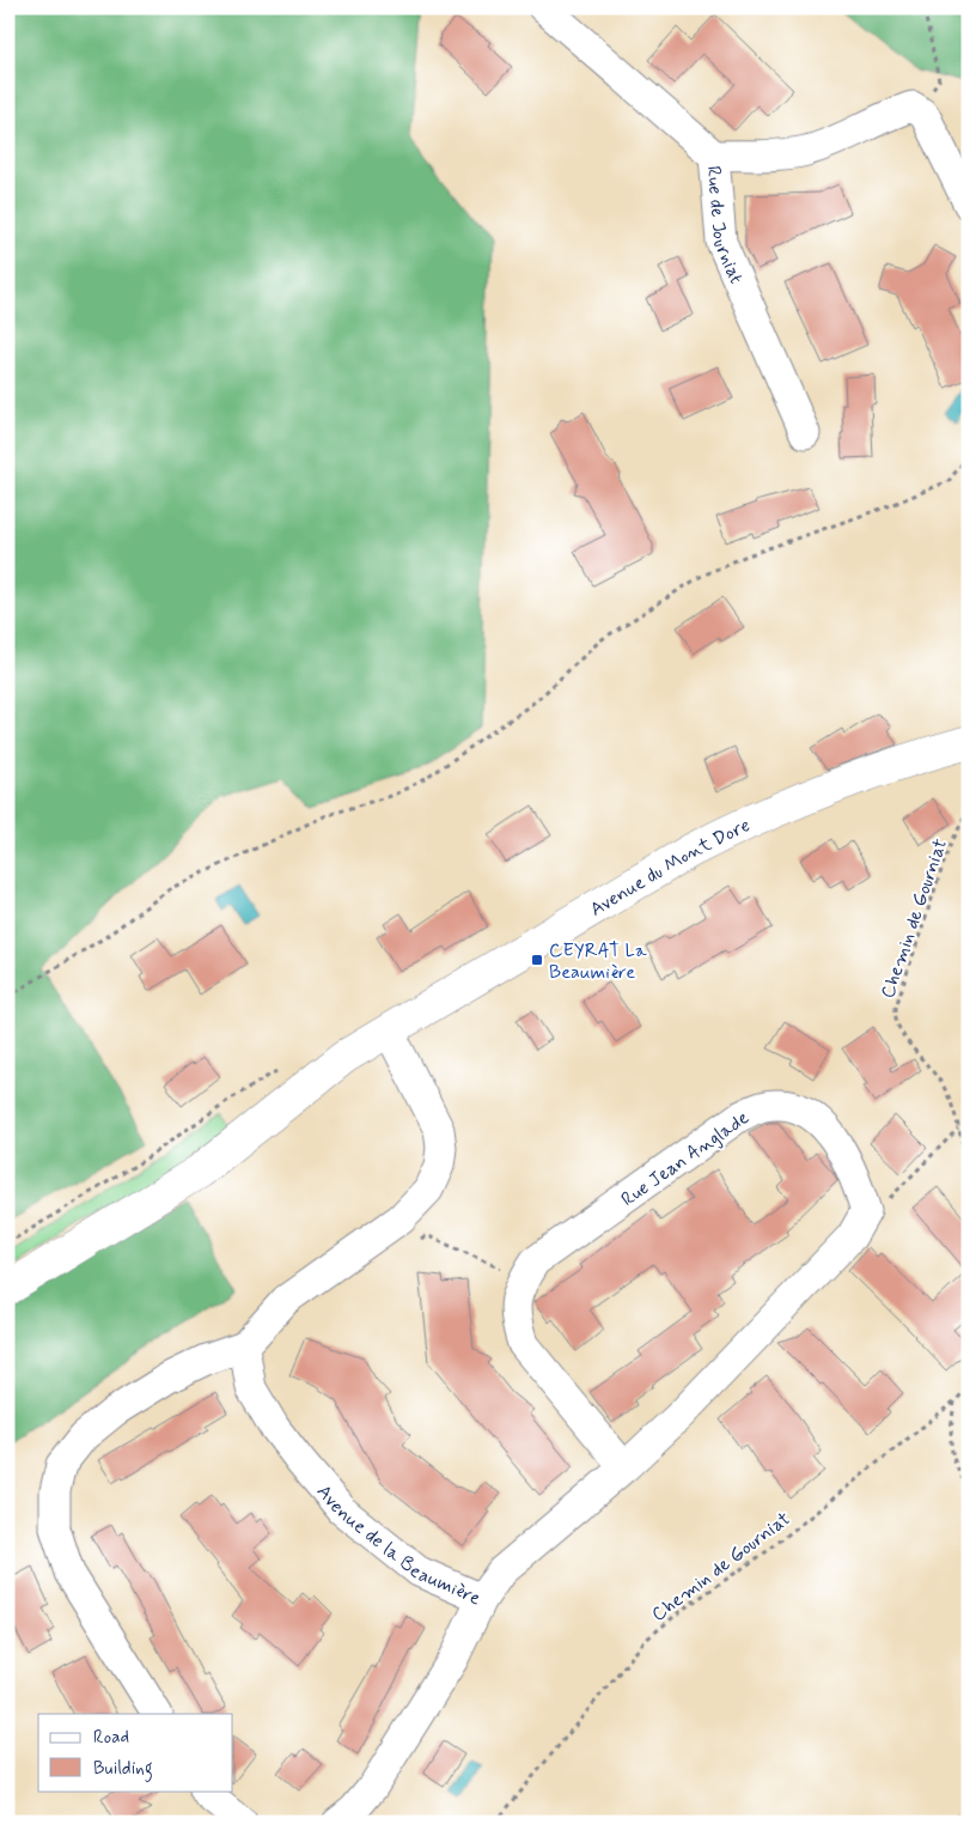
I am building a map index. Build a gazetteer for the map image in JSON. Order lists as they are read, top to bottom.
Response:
{
  "streets": {
    "main road": ["Avenue du Mont Dore"],
    "street": ["Rue de Journiat", "Rue Jean Anglade", "Avenue de la Beaumière"],
    "path": ["Chemin de Gourniat"]
  },
  "places": {
    "transit": ["CEYRAT La Beaumière"]
  },
  "legend": ["Road", "Building"]
}
